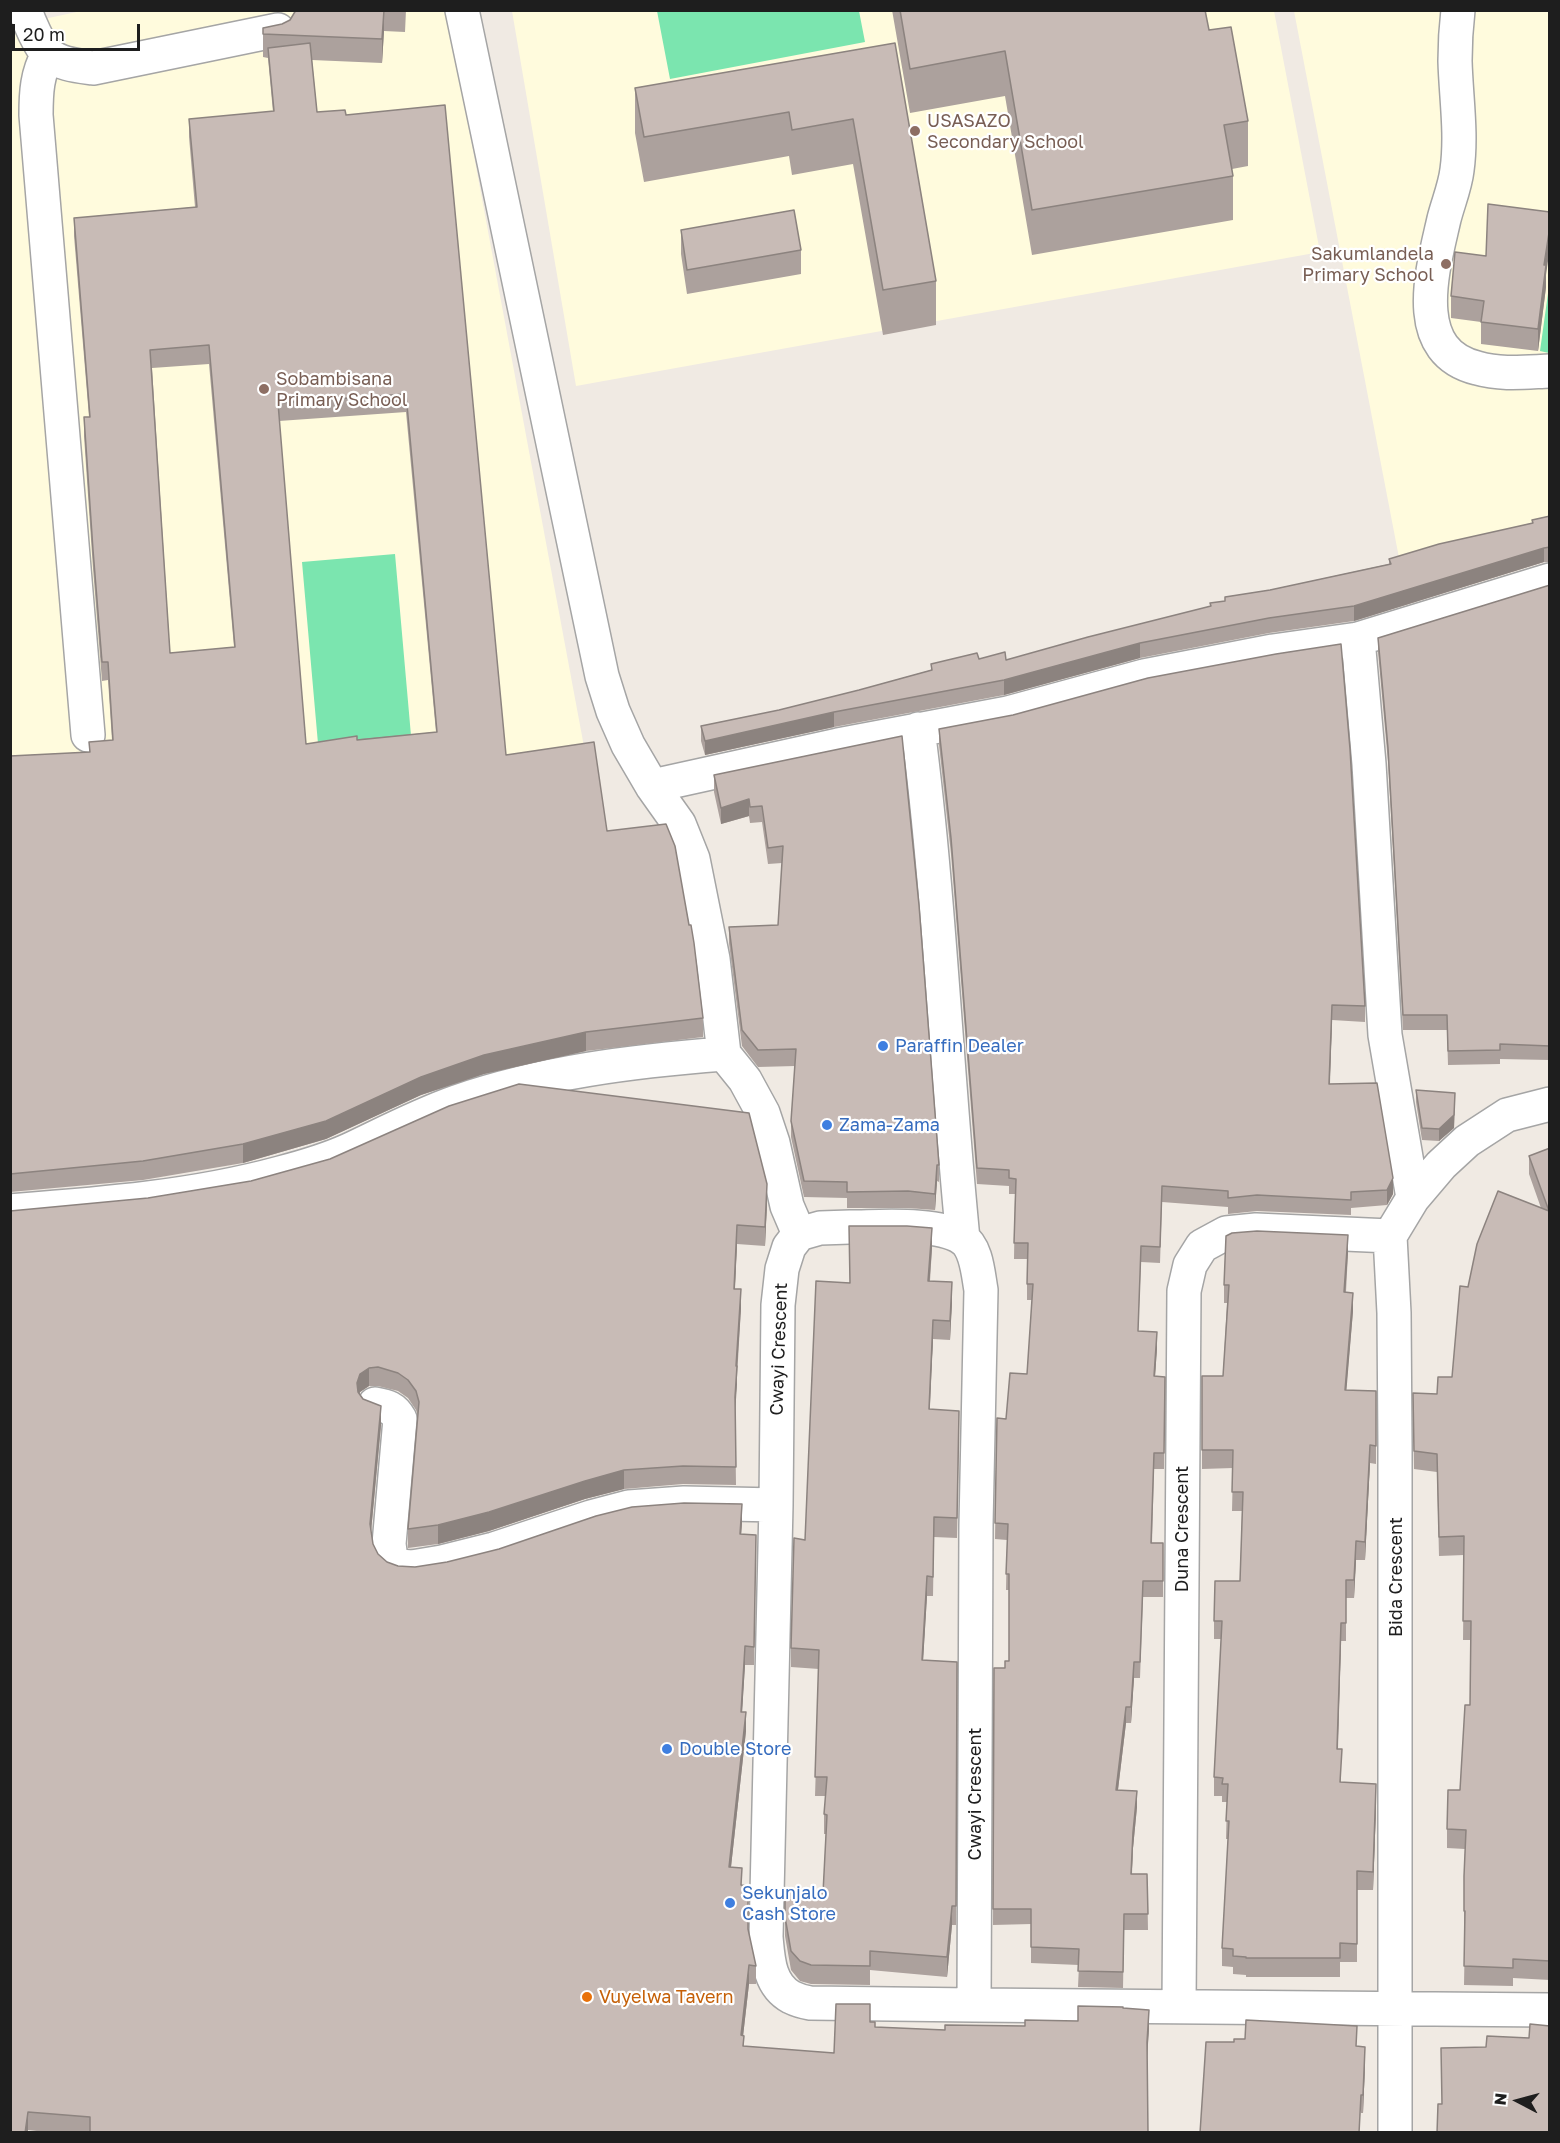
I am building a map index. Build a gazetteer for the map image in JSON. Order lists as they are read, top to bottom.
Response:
{
  "streets": {
    "street": ["Cwayi Crescent", "Duna Crescent", "Bida Crescent"]
  },
  "crossings": [
    ["Cwayi Crescent", "Duna Crescent"],
    ["Cwayi Crescent", "Bida Crescent"],
    ["Duna Crescent", "Bida Crescent"]
  ],
  "places": [
    "USASAZO Secondary School",
    "Sakumlandela Primary School",
    "Sobambisana Primary School",
    "Paraffin Dealer",
    "Zama-Zama",
    "Double Store",
    "Sekunjalo Cash Store",
    "Vuyelwa Tavern"
  ],
  "scale_bar": "20 m",
  "north": "left"
}
